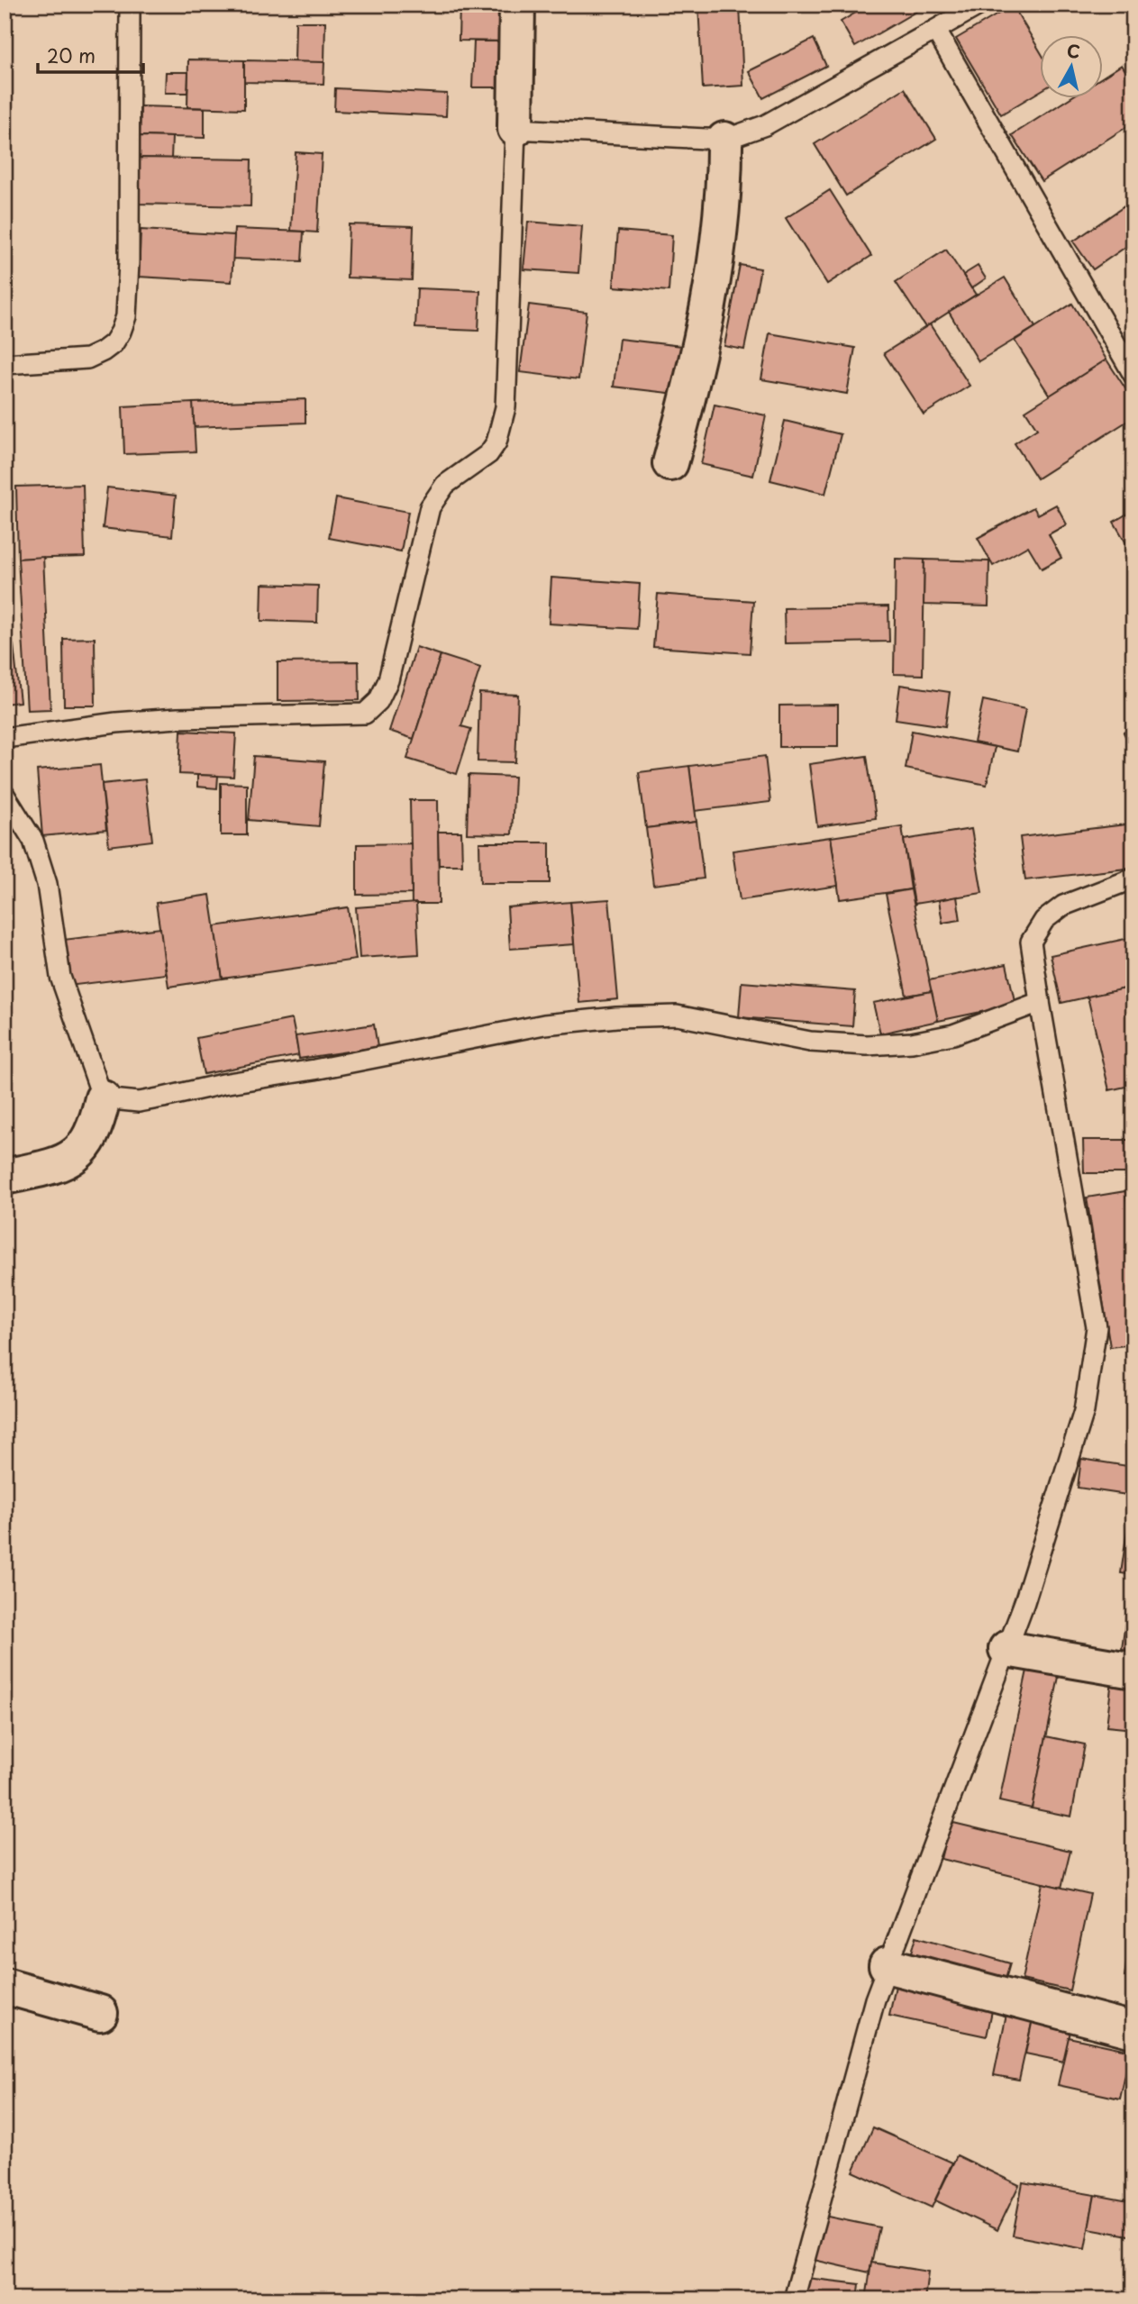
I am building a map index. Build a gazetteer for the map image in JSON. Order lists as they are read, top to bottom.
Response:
{
  "scale_bar": "20 m",
  "north": "top"
}
